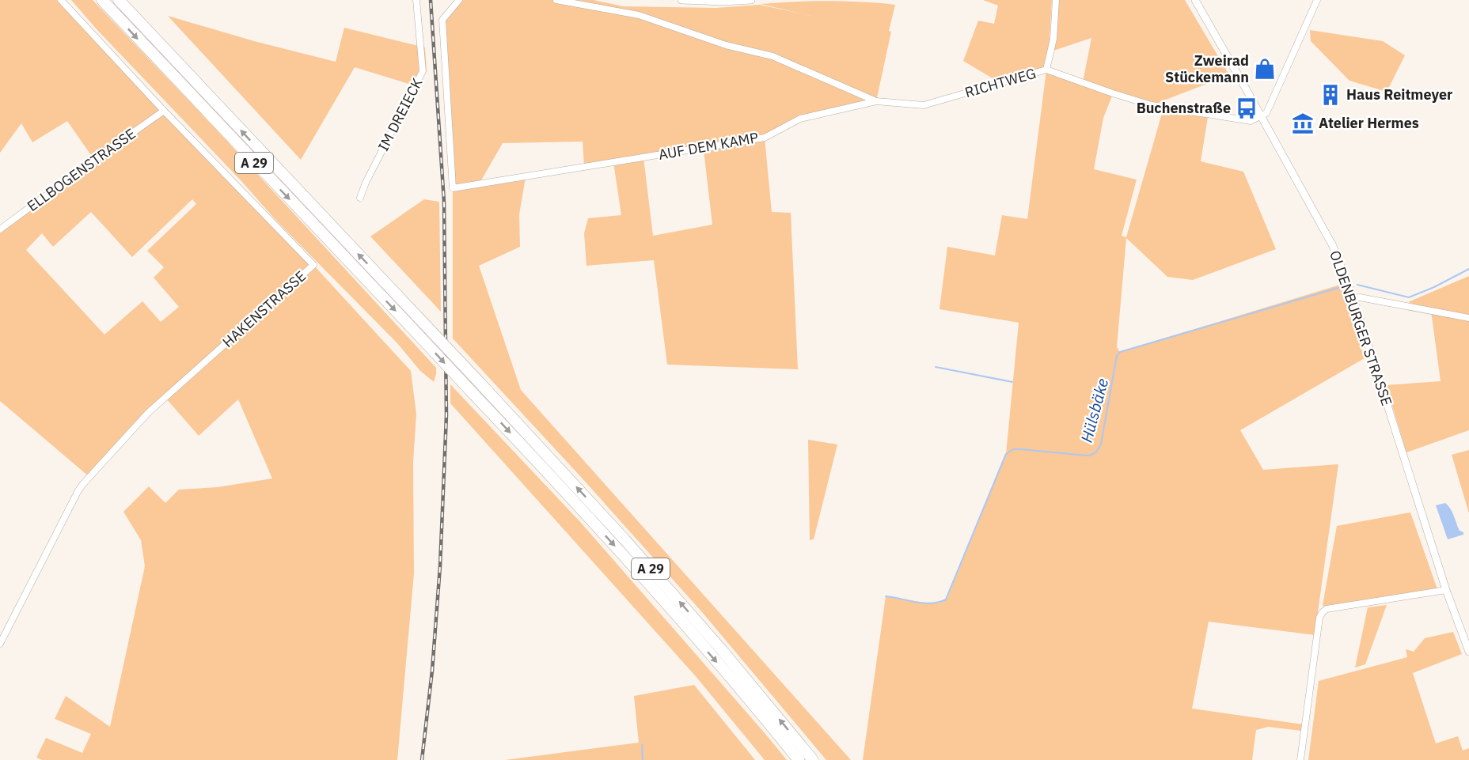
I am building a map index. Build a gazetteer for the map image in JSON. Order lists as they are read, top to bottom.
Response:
{
  "streets": {
    "highway": ["A 29"],
    "street": [
      "RICHTWEG",
      "IM DREIECK",
      "AUF DEM KAMP",
      "ELLBOGENSTRASSE",
      "HAKENSTRASSE",
      "OLDENBURGER STRASSE"
    ]
  },
  "crossings": [
    ["RICHTWEG", "AUF DEM KAMP"],
    ["RICHTWEG", "OLDENBURGER STRASSE"],
    ["ELLBOGENSTRASSE", "HAKENSTRASSE"]
  ],
  "water": ["Hülsbäke"],
  "places": {
    "shop": ["Zweirad Stückemann"],
    "building": ["Haus Reitmeyer"],
    "bus stop": ["Buchenstraße"],
    "museum": ["Atelier Hermes"]
  }
}
